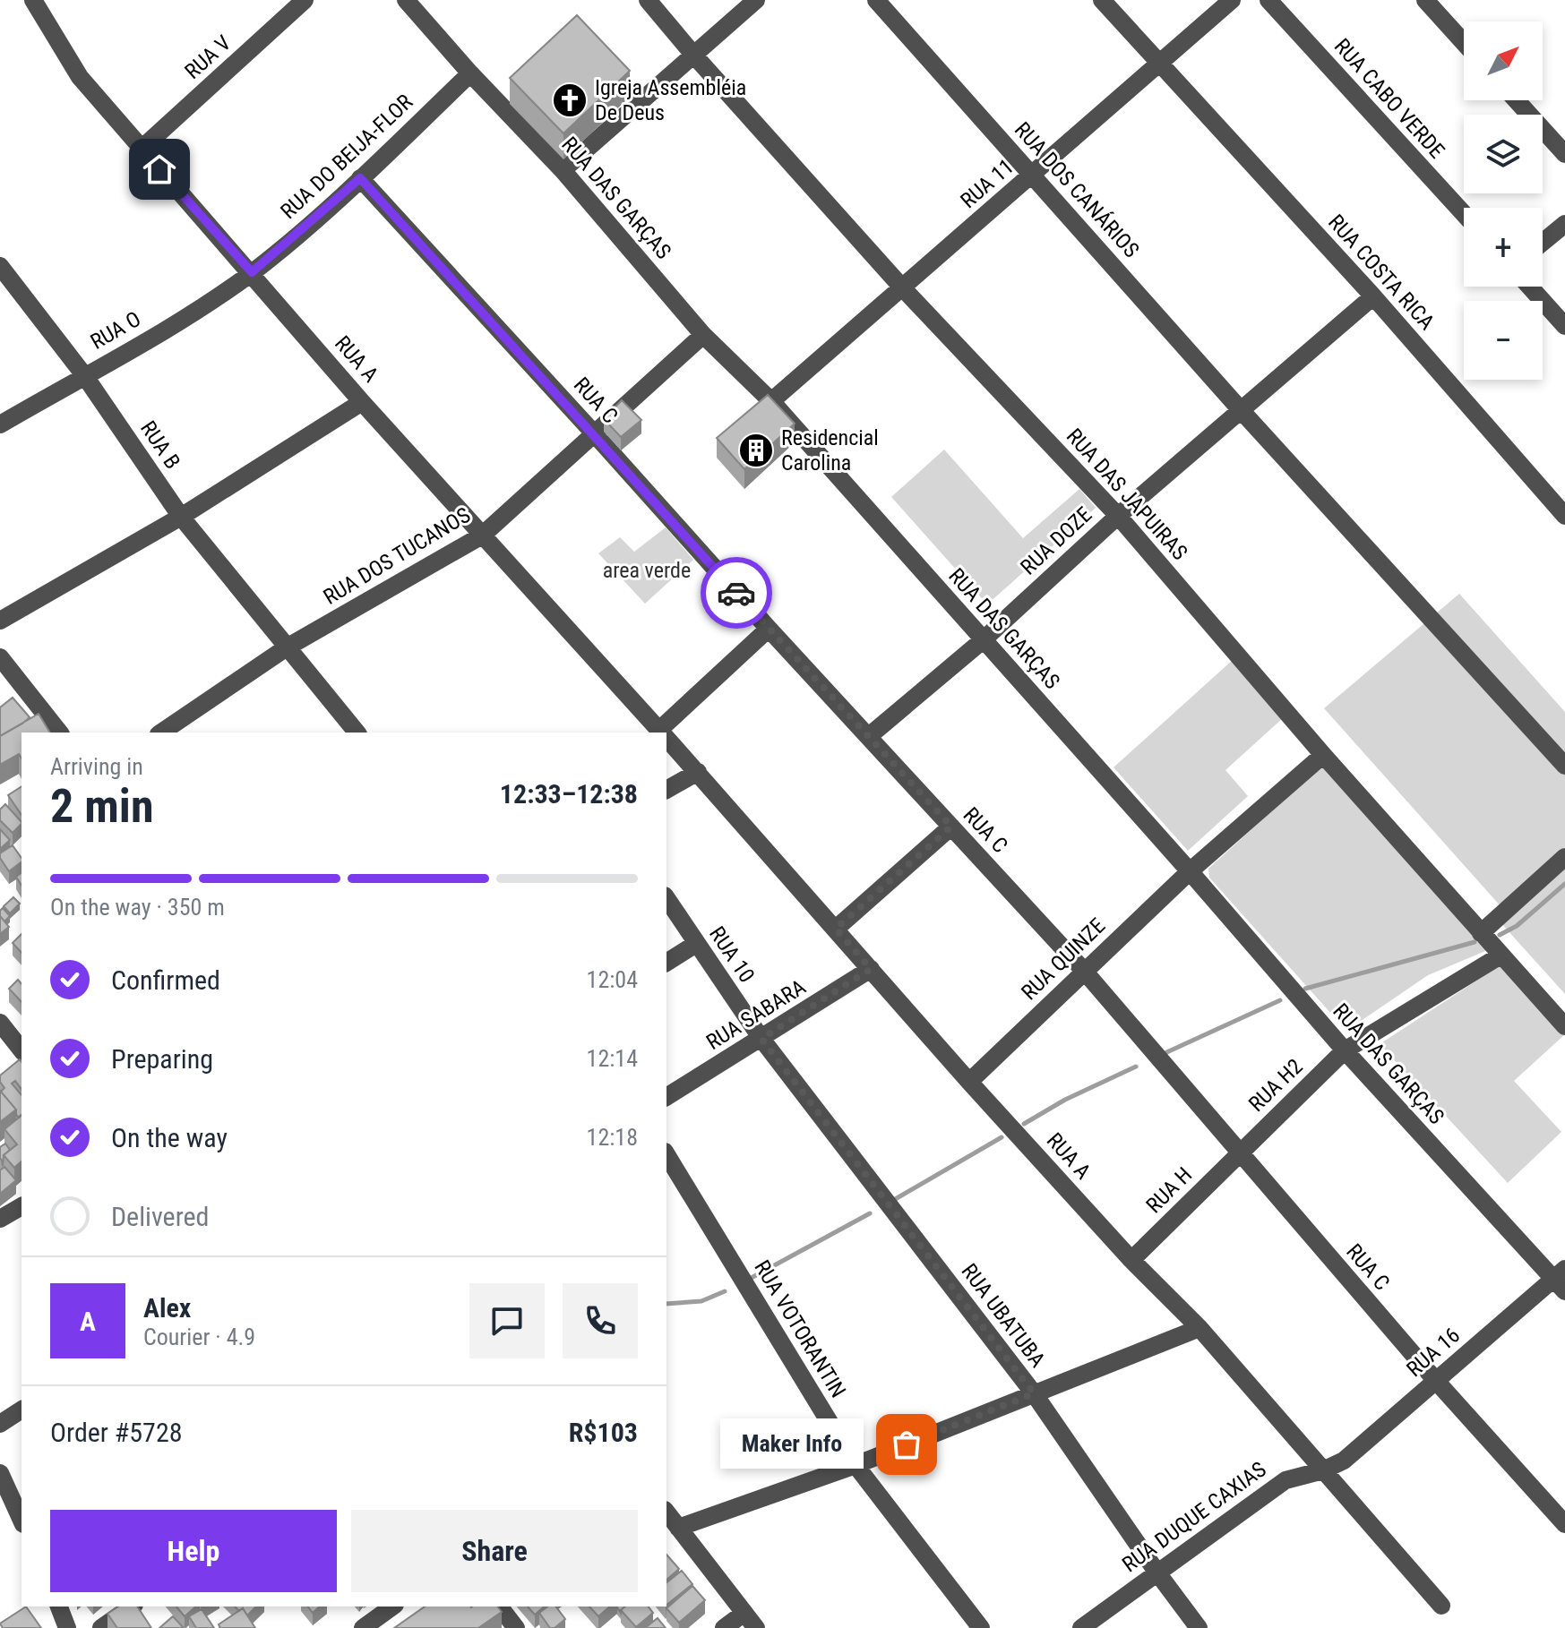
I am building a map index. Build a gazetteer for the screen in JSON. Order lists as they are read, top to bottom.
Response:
{
  "streets": {
    "street": [
      "RUA V",
      "RUA CABO VERDE",
      "RUA DO BEIJA-FLOR",
      "RUA 11",
      "RUA DOS CANÁRIOS",
      "RUA DAS GARÇAS",
      "RUA COSTA RICA",
      "RUA O",
      "RUA A",
      "RUA C",
      "RUA B",
      "RUA DAS JAPUIRAS",
      "RUA DOZE",
      "RUA DOS TUCANOS",
      "RUA 10",
      "RUA QUINZE",
      "RUA SABARA",
      "RUA H2",
      "RUA H",
      "RUA UBATUBA",
      "RUA VOTORANTIN",
      "RUA 16",
      "RUA DUQUE CAXIAS"
    ]
  },
  "crossings": [
    ["RUA V", "RUA A"],
    ["RUA DO BEIJA-FLOR", "RUA DAS GARÇAS"],
    ["RUA DO BEIJA-FLOR", "RUA O"],
    ["RUA DO BEIJA-FLOR", "RUA A"],
    ["RUA DO BEIJA-FLOR", "RUA C"],
    ["RUA 11", "RUA DOS CANÁRIOS"],
    ["RUA 11", "RUA DAS GARÇAS"],
    ["RUA 11", "RUA COSTA RICA"],
    ["RUA 11", "RUA DAS JAPUIRAS"],
    ["RUA DOS CANÁRIOS", "RUA DOZE"],
    ["RUA DAS GARÇAS", "RUA DOZE"],
    ["RUA DAS GARÇAS", "RUA DOS TUCANOS"],
    ["RUA DAS GARÇAS", "RUA QUINZE"],
    ["RUA DAS GARÇAS", "RUA H2"],
    ["RUA DAS GARÇAS", "RUA 16"],
    ["RUA COSTA RICA", "RUA DOZE"],
    ["RUA O", "RUA A"],
    ["RUA O", "RUA B"],
    ["RUA A", "RUA DOS TUCANOS"],
    ["RUA A", "RUA QUINZE"],
    ["RUA A", "RUA SABARA"],
    ["RUA A", "RUA H"],
    ["RUA A", "RUA DUQUE CAXIAS"],
    ["RUA C", "RUA DOZE"],
    ["RUA C", "RUA DOS TUCANOS"],
    ["RUA C", "RUA QUINZE"],
    ["RUA C", "RUA H2"],
    ["RUA C", "RUA H"],
    ["RUA C", "RUA 16"],
    ["RUA B", "RUA DOS TUCANOS"],
    ["RUA DAS JAPUIRAS", "RUA DOZE"],
    ["RUA DAS JAPUIRAS", "RUA QUINZE"],
    ["RUA DAS JAPUIRAS", "RUA H2"],
    ["RUA 10", "RUA SABARA"],
    ["RUA 10", "RUA UBATUBA"],
    ["RUA SABARA", "RUA UBATUBA"],
    ["RUA H2", "RUA H"],
    ["RUA UBATUBA", "RUA DUQUE CAXIAS"],
    ["RUA 16", "RUA DUQUE CAXIAS"]
  ],
  "parks": ["area verde"],
  "places": {
    "church": ["Igreja Assembléia De Deus"],
    "building": ["Residencial Carolina"],
    "other": ["Maker Info"]
  },
  "north": "top right",
  "page": {
    "map_buttons": ["+", "−"],
    "heading": ["2 min", "Arriving in", "12:33–12:38"],
    "panel": [
      "Alex",
      "Courier · 4.9",
      "Order #5728",
      "R$103"
    ],
    "bar": "On the way · 350 m",
    "list": [
      ["Confirmed", "12:04"],
      ["Preparing", "12:14"],
      ["On the way", "12:18"],
      "Delivered"
    ],
    "round": "A",
    "bubble": "Maker Info",
    "buttons": ["Help", "Share"]
  }
}
